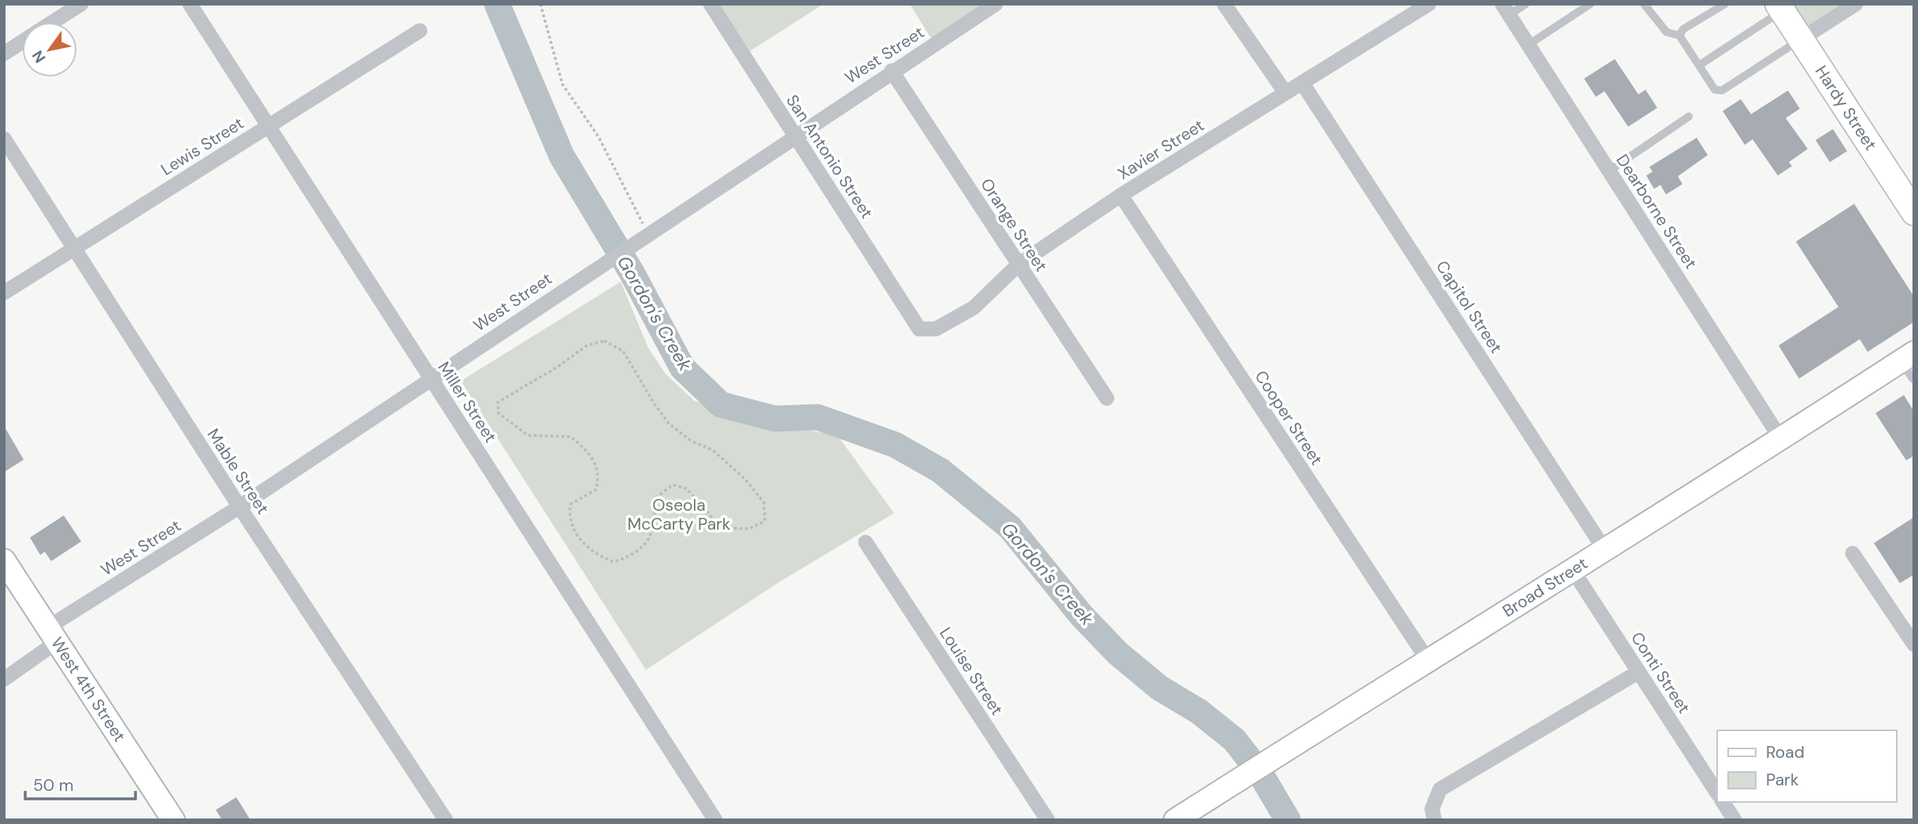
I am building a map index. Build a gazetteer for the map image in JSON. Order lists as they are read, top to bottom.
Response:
{
  "streets": {
    "main road": ["Hardy Street"],
    "street": [
      "West Street",
      "Lewis Street",
      "Xavier Street",
      "San Antonio Street",
      "Dearborne Street",
      "Orange Street",
      "Capitol Street",
      "Miller Street",
      "Cooper Street",
      "Mable Street",
      "Broad Street",
      "Louise Street",
      "Conti Street",
      "West 4th Street"
    ]
  },
  "crossings": [
    ["West Street", "San Antonio Street"],
    ["West Street", "Orange Street"],
    ["West Street", "Miller Street"],
    ["West Street", "Mable Street"],
    ["West Street", "West 4th Street"],
    ["Lewis Street", "Miller Street"],
    ["Lewis Street", "Mable Street"],
    ["Xavier Street", "San Antonio Street"],
    ["Xavier Street", "Orange Street"],
    ["Xavier Street", "Capitol Street"],
    ["Xavier Street", "Cooper Street"],
    ["Dearborne Street", "Broad Street"],
    ["Capitol Street", "Broad Street"],
    ["Cooper Street", "Broad Street"],
    ["Broad Street", "Conti Street"]
  ],
  "water": ["Gordon's Creek"],
  "parks": ["Oseola McCarty Park"],
  "legend": ["Road", "Park"],
  "scale_bar": "50 m",
  "north": "bottom left"
}
